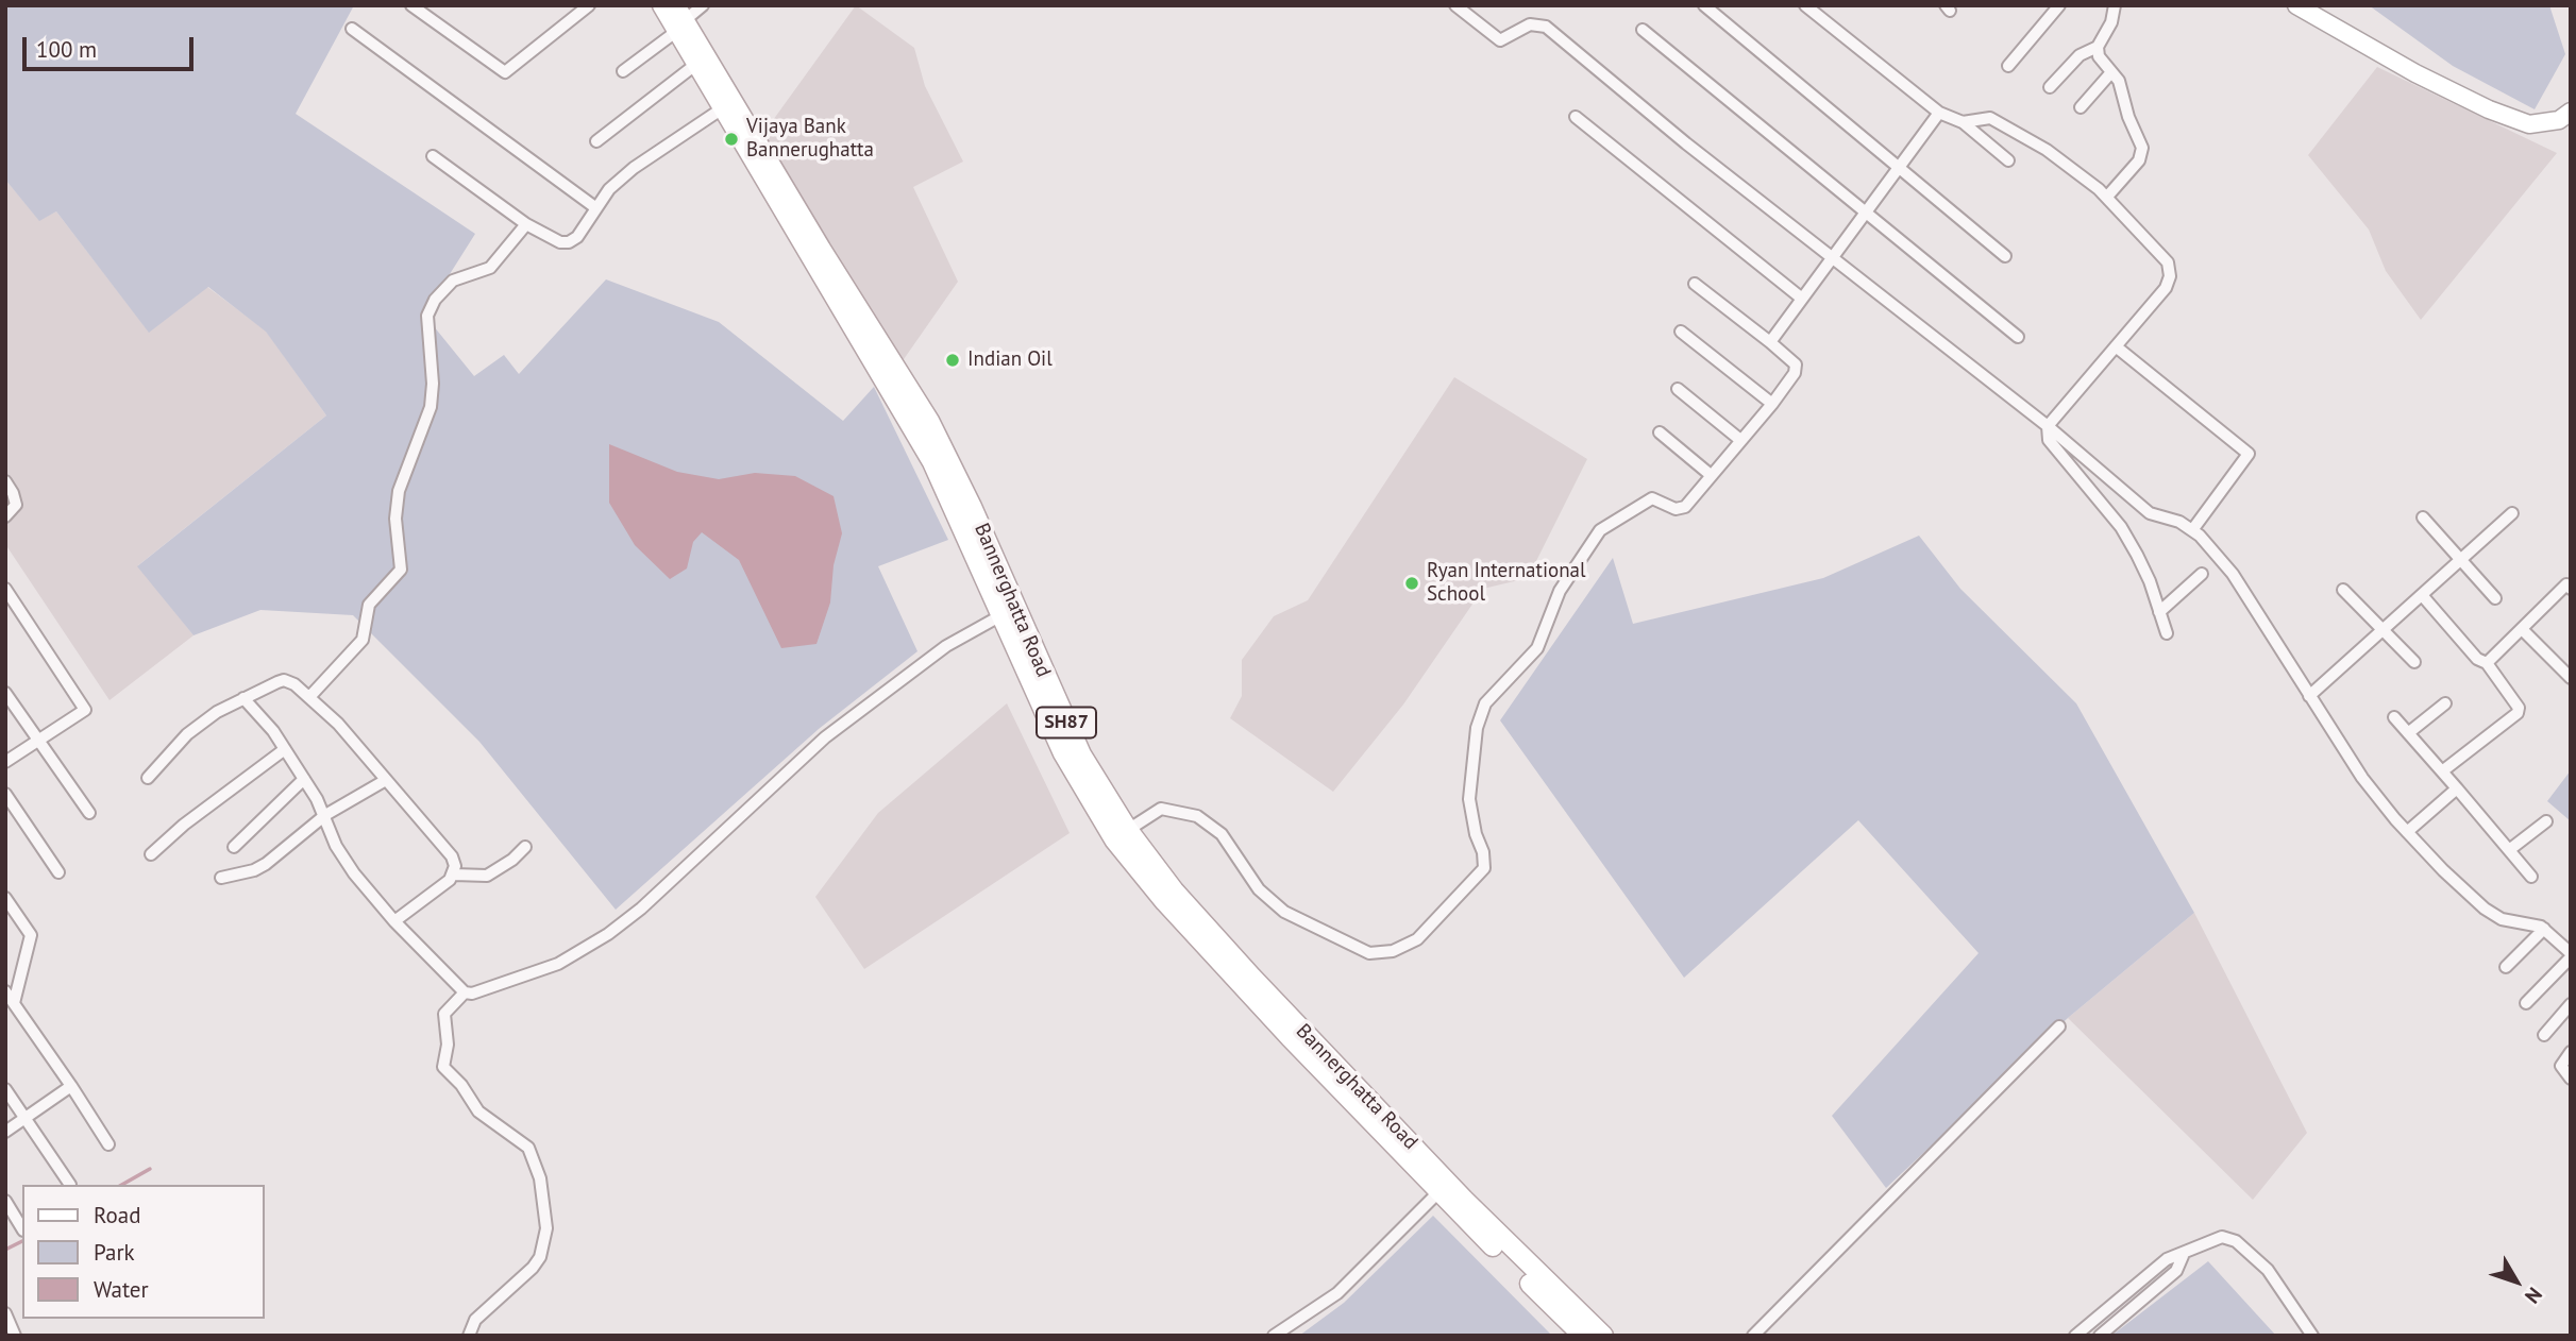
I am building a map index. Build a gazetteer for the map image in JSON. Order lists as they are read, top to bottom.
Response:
{
  "streets": {
    "main road": ["Bannerghatta Road", "SH87"]
  },
  "places": ["Vijaya Bank Bannerughatta", "Indian Oil", "Ryan International School"],
  "legend": ["Road", "Park", "Water"],
  "scale_bar": "100 m",
  "north": "bottom right"
}
